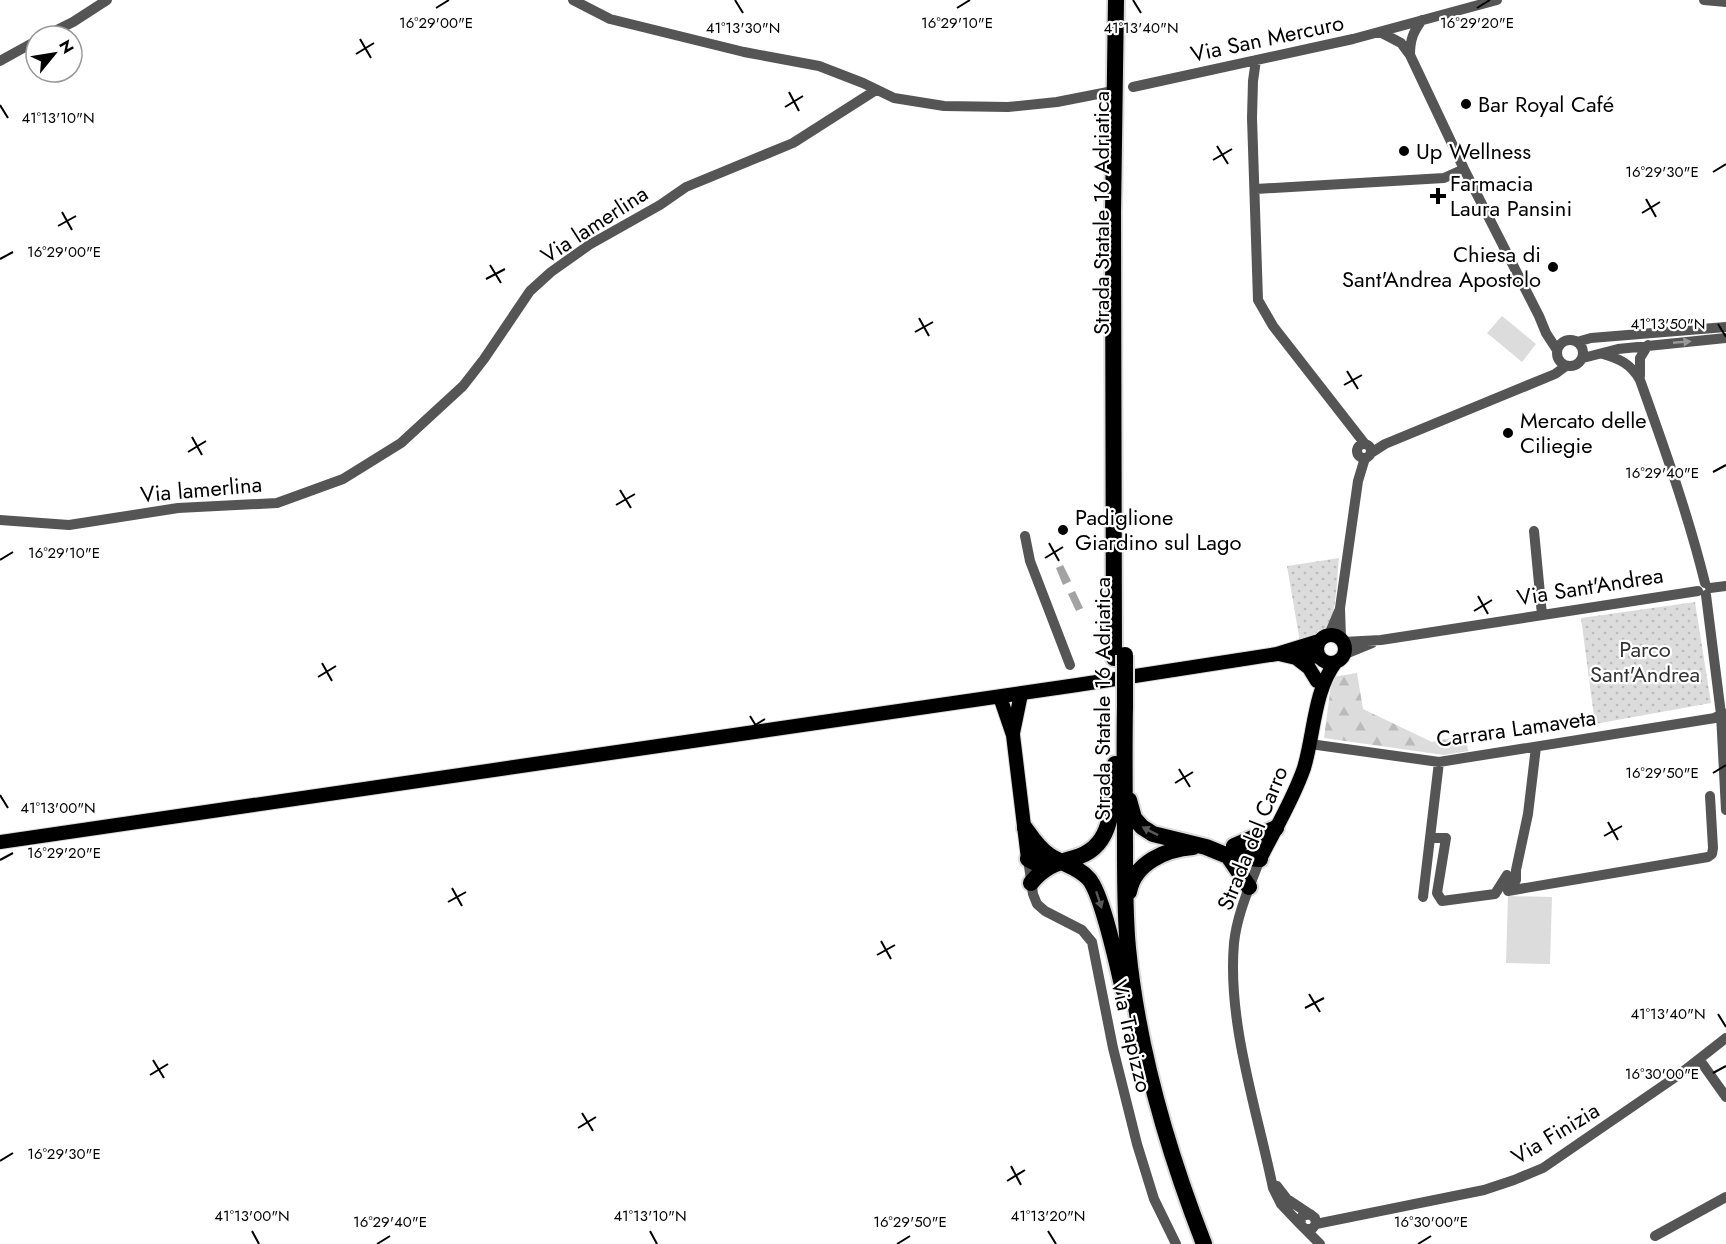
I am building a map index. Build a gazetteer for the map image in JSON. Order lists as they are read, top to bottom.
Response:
{
  "streets": {
    "highway": ["Strada Statale 16 Adriatica"],
    "main road": ["Via Sant'Andrea", "Strada del Carro"],
    "street": [
      "Via San Mercuro",
      "Via lamerlina",
      "Carrara Lamaveta",
      "Via Trapizzo",
      "Via Finizia"
    ]
  },
  "crossings": [
    ["Via Sant'Andrea", "Strada del Carro"],
    ["Carrara Lamaveta", "Strada del Carro"],
    ["Strada del Carro", "Via Finizia"]
  ],
  "parks": ["Parco Sant'Andrea"],
  "places": {
    "other": [
      "Bar Royal Café",
      "Up Wellness",
      "Chiesa di Sant'Andrea Apostolo",
      "Mercato delle Ciliegie",
      "Padiglione Giardino sul Lago"
    ],
    "health": ["Farmacia Laura Pansini"]
  },
  "north": "top right",
  "coordinates": [
    "16°29'00\"E",
    "16°29'10\"E",
    "16°29'20\"E",
    "41°13'40\"N",
    "41°13'30\"N",
    "41°13'10\"N",
    "16°29'30\"E",
    "41°13'50\"N",
    "16°29'40\"E",
    "16°29'50\"E",
    "41°13'00\"N",
    "16°30'00\"E",
    "41°13'20\"N"
  ]
}
